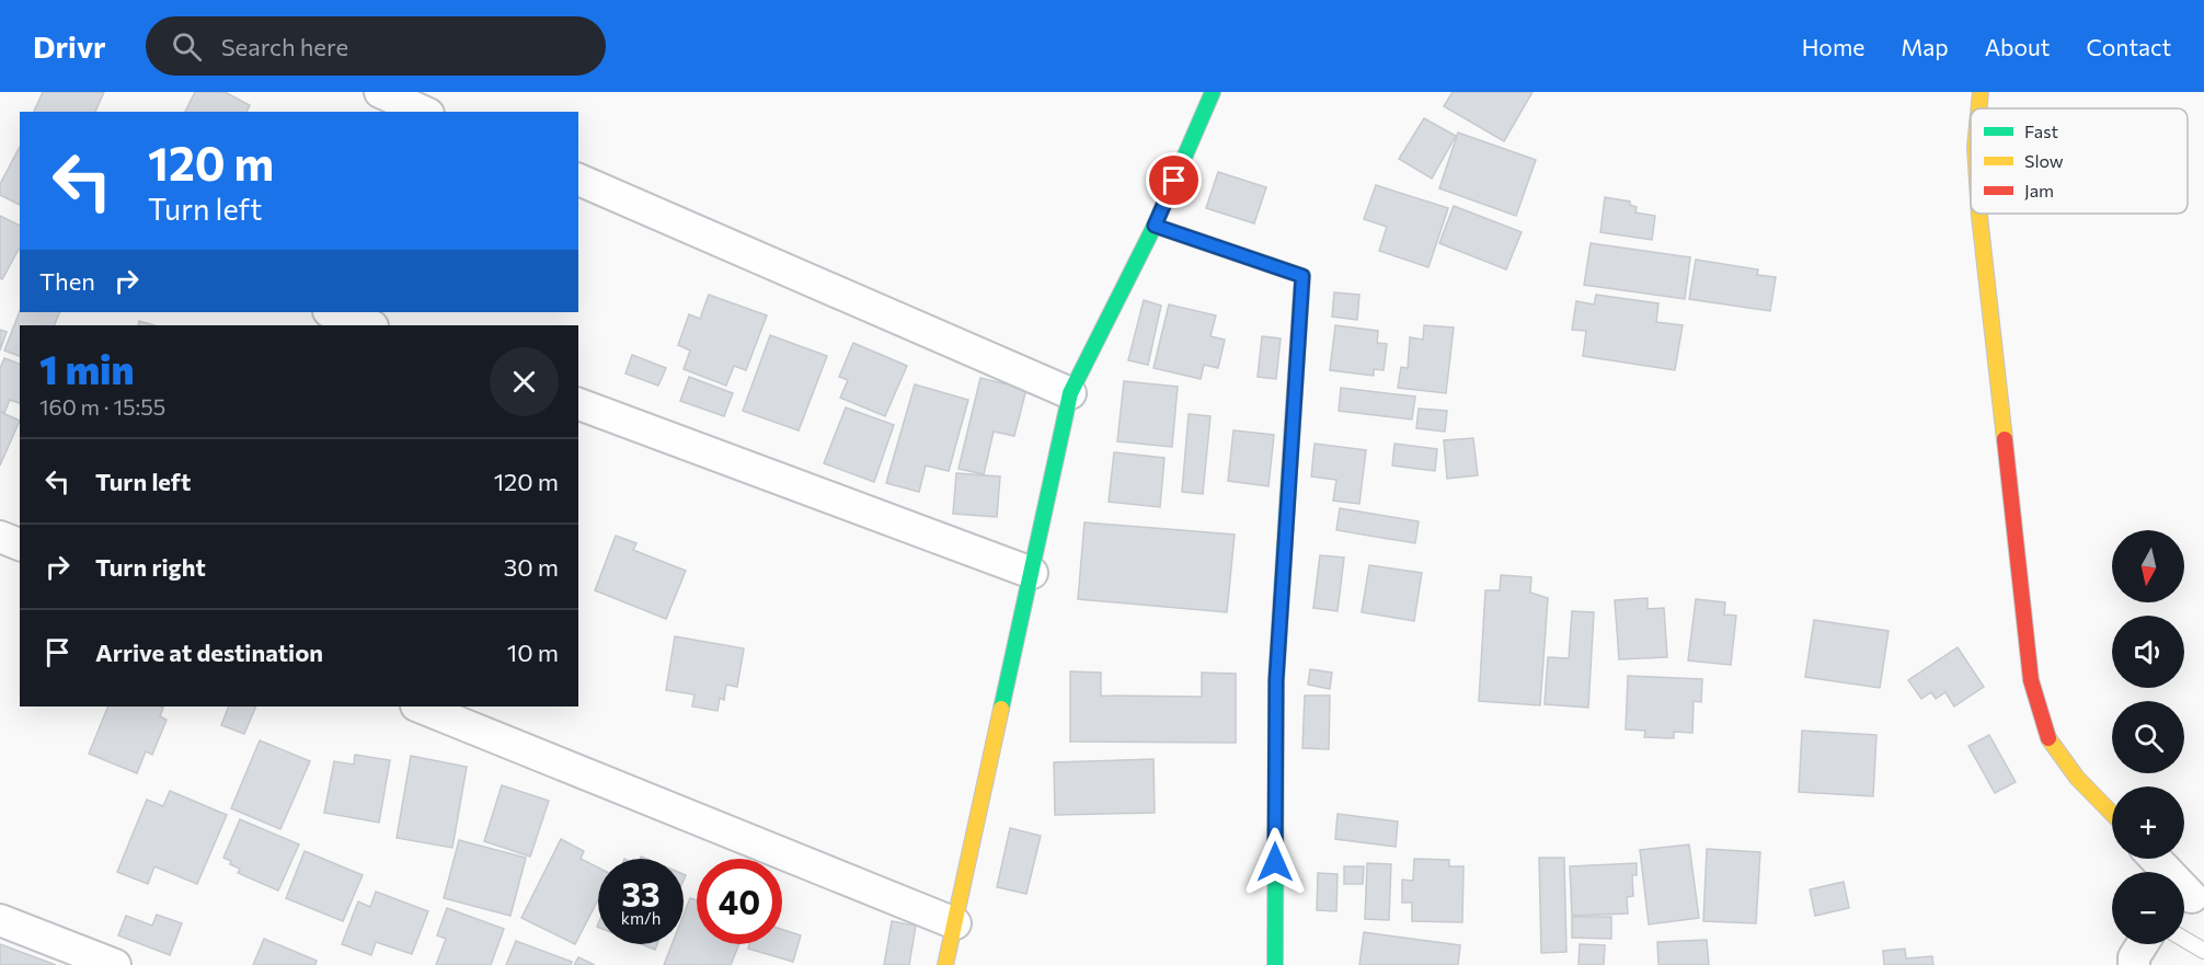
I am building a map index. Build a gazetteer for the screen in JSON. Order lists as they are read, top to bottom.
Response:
{
  "legend": ["Fast", "Slow", "Jam"],
  "north": "bottom",
  "page": {
    "header": "Drivr",
    "search": "Search here",
    "nav": [
      "Home",
      "Map",
      "About",
      "Contact"
    ],
    "turn": ["120 m", "Turn left"],
    "then": "Then",
    "heading": ["1 min", "160 m · 15:55"],
    "list": [
      {
        "name": "Turn left",
        "value": "120 m"
      },
      {
        "name": "Turn right",
        "value": "30 m"
      },
      {
        "name": "Arrive at destination",
        "value": "10 m"
      }
    ],
    "map_buttons": ["+", "−"],
    "speed": "33 km/h",
    "limit": "40"
  }
}
